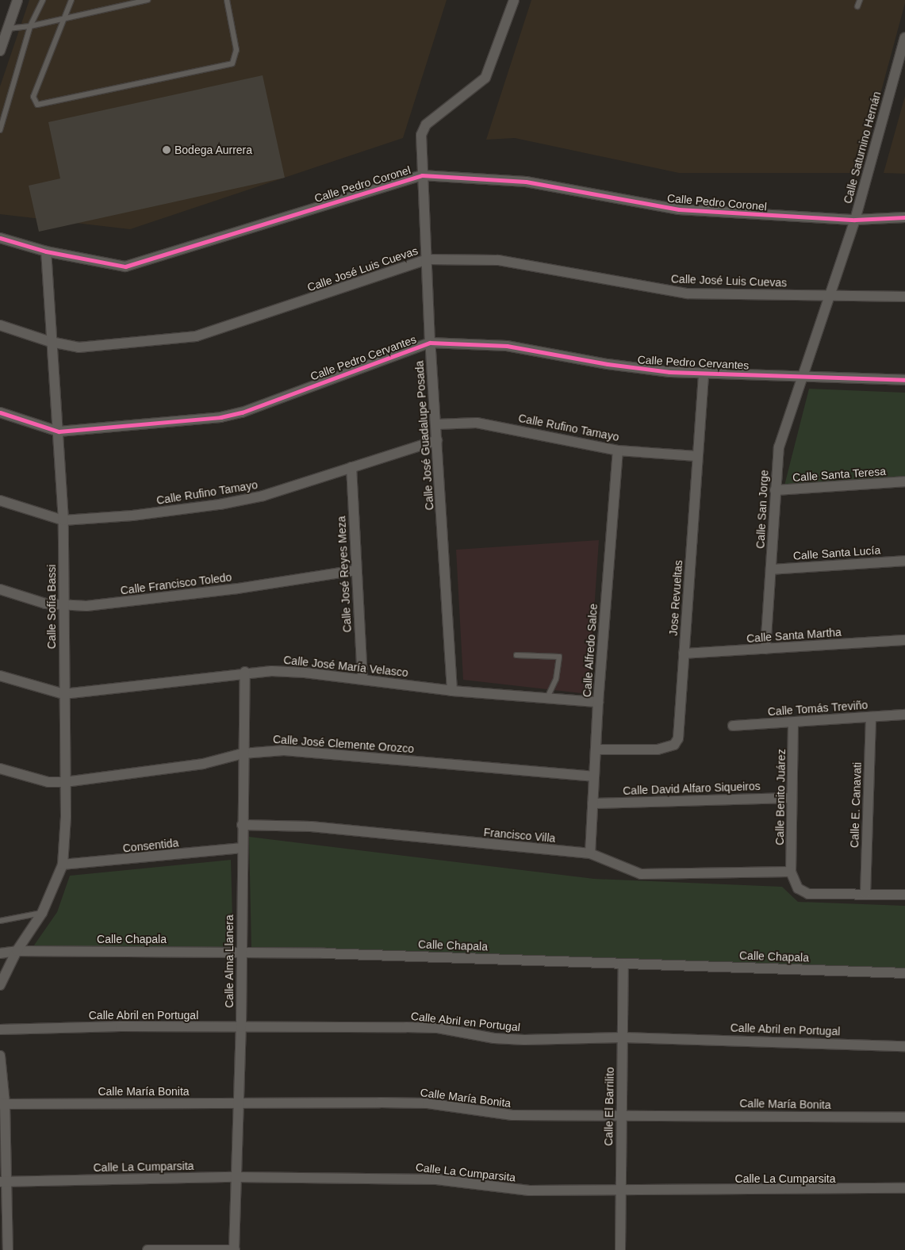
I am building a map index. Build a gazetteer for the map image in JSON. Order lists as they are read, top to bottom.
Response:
{
  "streets": {
    "street": [
      "Calle Saturnino Hernán",
      "Calle Pedro Coronel",
      "Calle José Luis Cuevas",
      "Calle Pedro Cervantes",
      "Calle Rufino Tamayo",
      "Calle José Guadalupe Posada",
      "Calle Santa Teresa",
      "Calle San Jorge",
      "Calle Santa Lucía",
      "Calle José Reyes Meza",
      "Calle Francisco Toledo",
      "Jose Revueltas",
      "Calle Sofía Bassi",
      "Calle Santa Martha",
      "Calle Alfredo Salce",
      "Calle José María Velasco",
      "Calle Tomás Treviño",
      "Calle José Clemente Orozco",
      "Calle David Alfaro Siqueiros",
      "Calle Benito Juárez",
      "Calle E. Canavati",
      "Francisco Villa",
      "Consentida",
      "Calle Chapala",
      "Calle Alma Llanera",
      "Calle Abril en Portugal",
      "Calle María Bonita",
      "Calle El Barrilito",
      "Calle La Cumparsita"
    ]
  },
  "crossings": [
    ["Calle Saturnino Hernán", "Calle Pedro Coronel"],
    ["Calle Saturnino Hernán", "Calle José Luis Cuevas"],
    ["Calle Saturnino Hernán", "Calle Pedro Cervantes"],
    ["Calle Saturnino Hernán", "Calle San Jorge"],
    ["Calle Pedro Coronel", "Calle José Guadalupe Posada"],
    ["Calle Pedro Coronel", "Calle Sofía Bassi"],
    ["Calle José Luis Cuevas", "Calle José Guadalupe Posada"],
    ["Calle José Luis Cuevas", "Calle Sofía Bassi"],
    ["Calle Pedro Cervantes", "Calle José Guadalupe Posada"],
    ["Calle Pedro Cervantes", "Calle San Jorge"],
    ["Calle Pedro Cervantes", "Jose Revueltas"],
    ["Calle Pedro Cervantes", "Calle Sofía Bassi"],
    ["Calle Rufino Tamayo", "Calle José Guadalupe Posada"],
    ["Calle Rufino Tamayo", "Calle José Reyes Meza"],
    ["Calle Rufino Tamayo", "Jose Revueltas"],
    ["Calle Rufino Tamayo", "Calle Sofía Bassi"],
    ["Calle Rufino Tamayo", "Calle Alfredo Salce"],
    ["Calle José Guadalupe Posada", "Calle José María Velasco"],
    ["Calle Santa Teresa", "Calle San Jorge"],
    ["Calle San Jorge", "Calle Santa Lucía"],
    ["Calle San Jorge", "Calle Santa Martha"],
    ["Calle José Reyes Meza", "Calle Francisco Toledo"],
    ["Calle José Reyes Meza", "Calle José María Velasco"],
    ["Calle Francisco Toledo", "Calle Sofía Bassi"],
    ["Jose Revueltas", "Calle Santa Martha"],
    ["Jose Revueltas", "Calle Alfredo Salce"],
    ["Calle Sofía Bassi", "Calle José María Velasco"],
    ["Calle Sofía Bassi", "Calle José Clemente Orozco"],
    ["Calle Sofía Bassi", "Consentida"],
    ["Calle Sofía Bassi", "Calle Chapala"],
    ["Calle Alfredo Salce", "Calle José María Velasco"],
    ["Calle Alfredo Salce", "Calle José Clemente Orozco"],
    ["Calle Alfredo Salce", "Calle David Alfaro Siqueiros"],
    ["Calle Alfredo Salce", "Francisco Villa"],
    ["Calle José María Velasco", "Calle Alma Llanera"],
    ["Calle Tomás Treviño", "Calle Benito Juárez"],
    ["Calle Tomás Treviño", "Calle E. Canavati"],
    ["Calle José Clemente Orozco", "Calle Alma Llanera"],
    ["Calle David Alfaro Siqueiros", "Calle Benito Juárez"],
    ["Calle Benito Juárez", "Francisco Villa"],
    ["Francisco Villa", "Calle Alma Llanera"],
    ["Consentida", "Calle Alma Llanera"],
    ["Calle Chapala", "Calle Alma Llanera"],
    ["Calle Chapala", "Calle El Barrilito"],
    ["Calle Alma Llanera", "Calle Abril en Portugal"],
    ["Calle Alma Llanera", "Calle María Bonita"],
    ["Calle Alma Llanera", "Calle La Cumparsita"],
    ["Calle Abril en Portugal", "Calle El Barrilito"],
    ["Calle María Bonita", "Calle El Barrilito"],
    ["Calle El Barrilito", "Calle La Cumparsita"]
  ],
  "places": ["Bodega Aurrera"]
}
